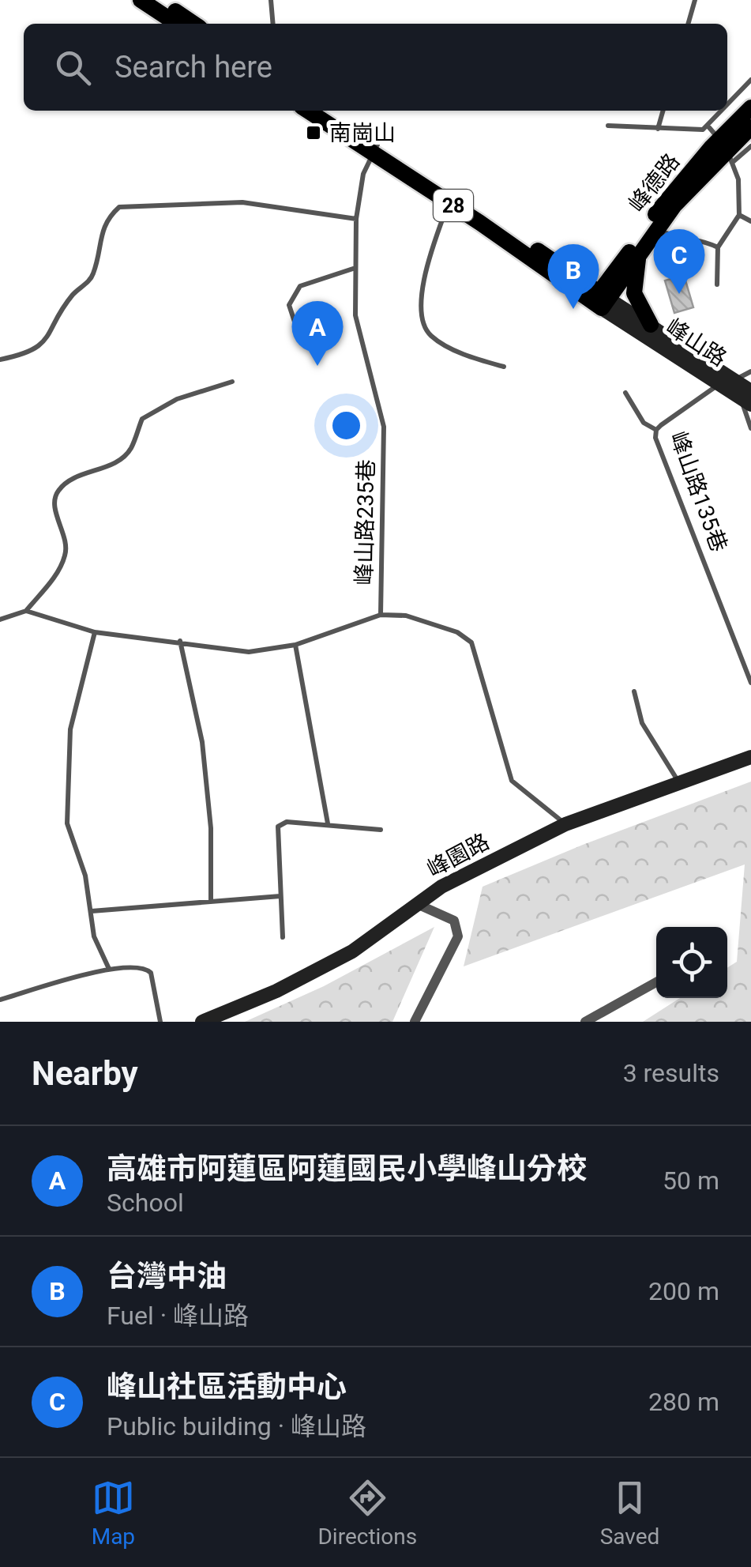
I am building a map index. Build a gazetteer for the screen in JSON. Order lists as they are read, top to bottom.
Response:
{
  "streets": {
    "main road": ["峰德路", "28", "峰山路"],
    "street": ["峰園路"],
    "lane": ["峰山路135巷", "峰山路235巷"]
  },
  "crossings": [
    ["峰德路", "峰山路"],
    ["峰山路", "峰山路135巷"],
    ["峰山路", "峰山路235巷"]
  ],
  "places": {
    "transit": ["南崗山"]
  },
  "page": {
    "search": "Search here",
    "pins": ["C", "B", "A"],
    "heading": ["Nearby", "3 results"],
    "list": [
      {
        "mark": "A",
        "name": "高雄市阿蓮區阿蓮國民小學峰山分校",
        "note": "School",
        "value": "50 m"
      },
      {
        "mark": "B",
        "name": "台灣中油",
        "note": "Fuel · 峰山路",
        "value": "200 m"
      },
      {
        "mark": "C",
        "name": "峰山社區活動中心",
        "note": "Public building · 峰山路",
        "value": "280 m"
      }
    ],
    "nav": ["Map", "Directions", "Saved"]
  }
}
